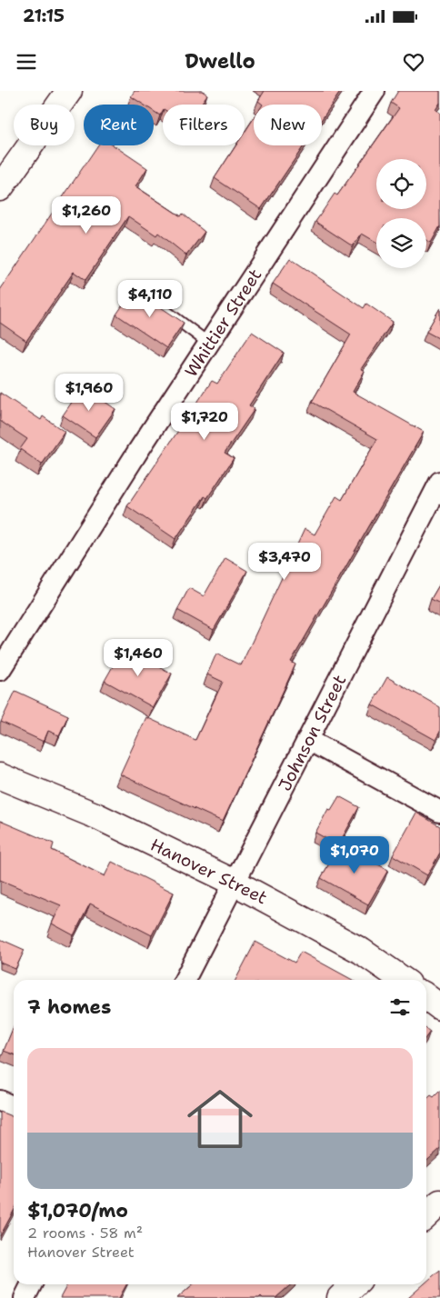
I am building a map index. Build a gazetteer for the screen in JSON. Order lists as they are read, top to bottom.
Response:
{
  "streets": {
    "street": ["Whittier Street", "Johnson Street", "Hanover Street"]
  },
  "crossings": [
    ["Johnson Street", "Hanover Street"]
  ],
  "page": {
    "status": "21:15",
    "header": "Dwello",
    "chip": [
      "Buy",
      "Rent",
      "Filters",
      "New"
    ],
    "price": [
      "$1,260",
      "$4,110",
      "$1,960",
      "$1,720",
      "$3,470",
      "$1,460",
      "$1,070"
    ],
    "heading": "7 homes",
    "list": [
      {
        "name": "$1,070/mo",
        "note": "2 rooms · 58 m² · Hanover Street"
      }
    ]
  }
}
